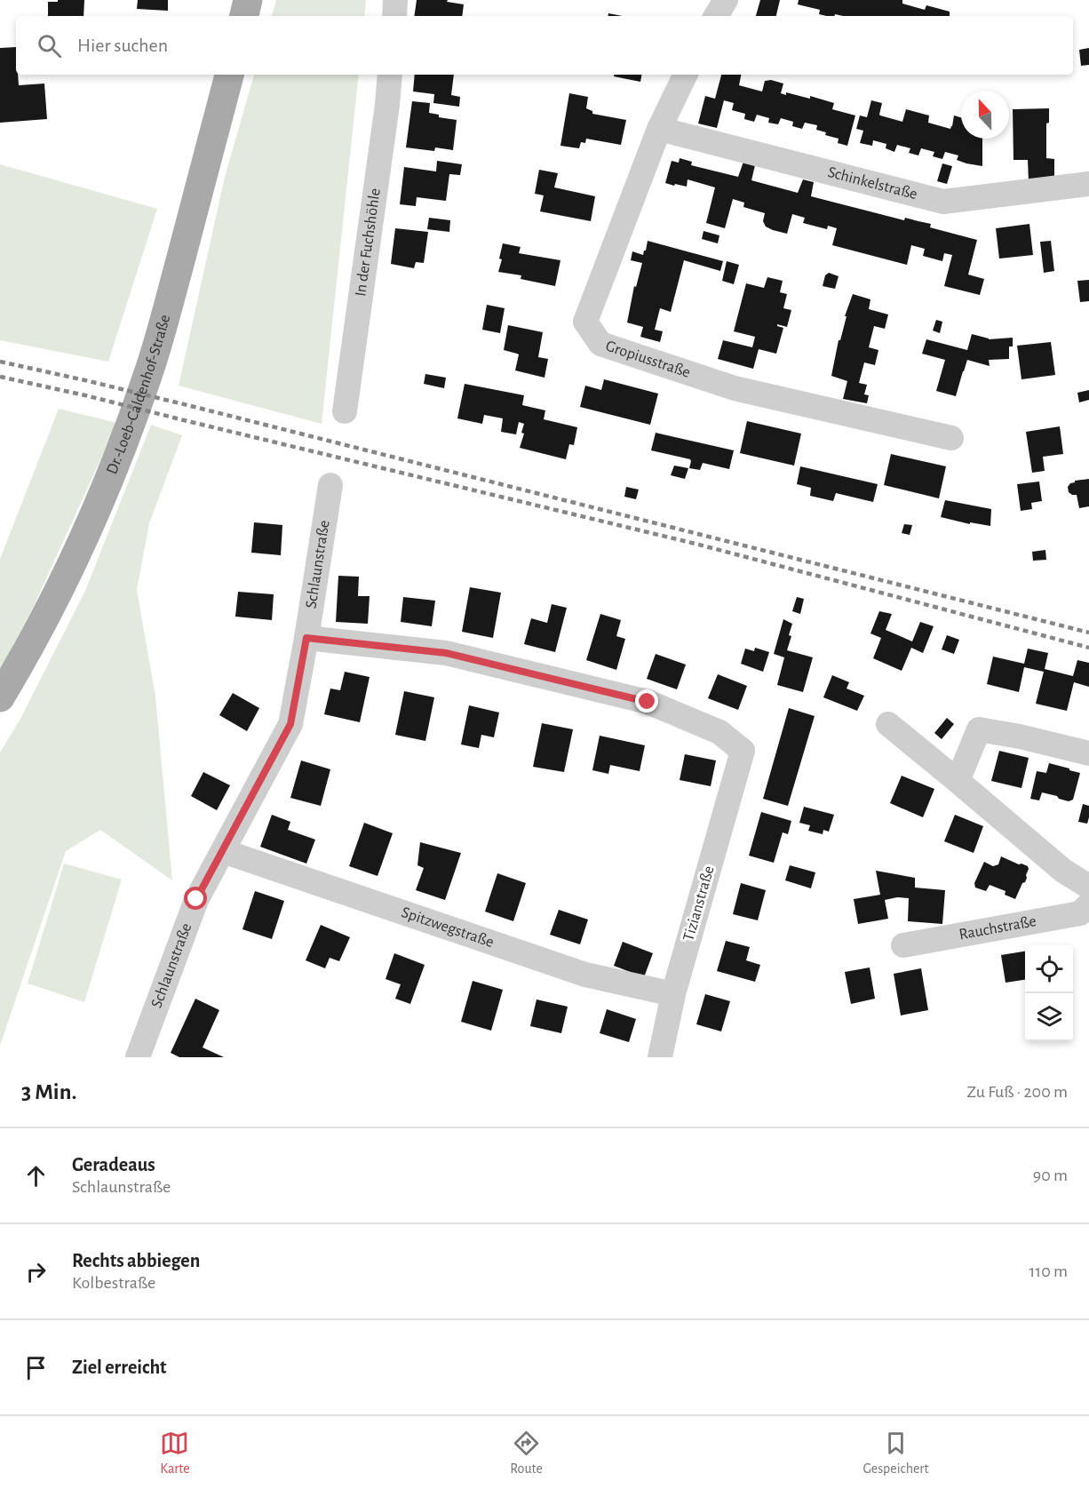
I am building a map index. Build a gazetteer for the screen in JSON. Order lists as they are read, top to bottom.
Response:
{
  "streets": {
    "main road": ["Dr.-Loeb-Caldenhof-Straße"],
    "street": [
      "Schinkelstraße",
      "In der Fuchshöhle",
      "Gropiusstraße",
      "Schlaunstraße",
      "Tizianstraße",
      "Spitzwegstraße",
      "Rauchstraße"
    ]
  },
  "crossings": [
    ["Schinkelstraße", "Gropiusstraße"],
    ["Schlaunstraße", "Tizianstraße"],
    ["Schlaunstraße", "Spitzwegstraße"],
    ["Tizianstraße", "Spitzwegstraße"]
  ],
  "north": "top",
  "page": {
    "search": "Hier suchen",
    "heading": ["3 Min.", "Zu Fuß · 200 m"],
    "list": [
      ["Geradeaus", "Schlaunstraße", "90 m"],
      ["Rechts abbiegen", "Kolbestraße", "110 m"],
      "Ziel erreicht"
    ],
    "nav": ["Karte", "Route", "Gespeichert"]
  }
}
